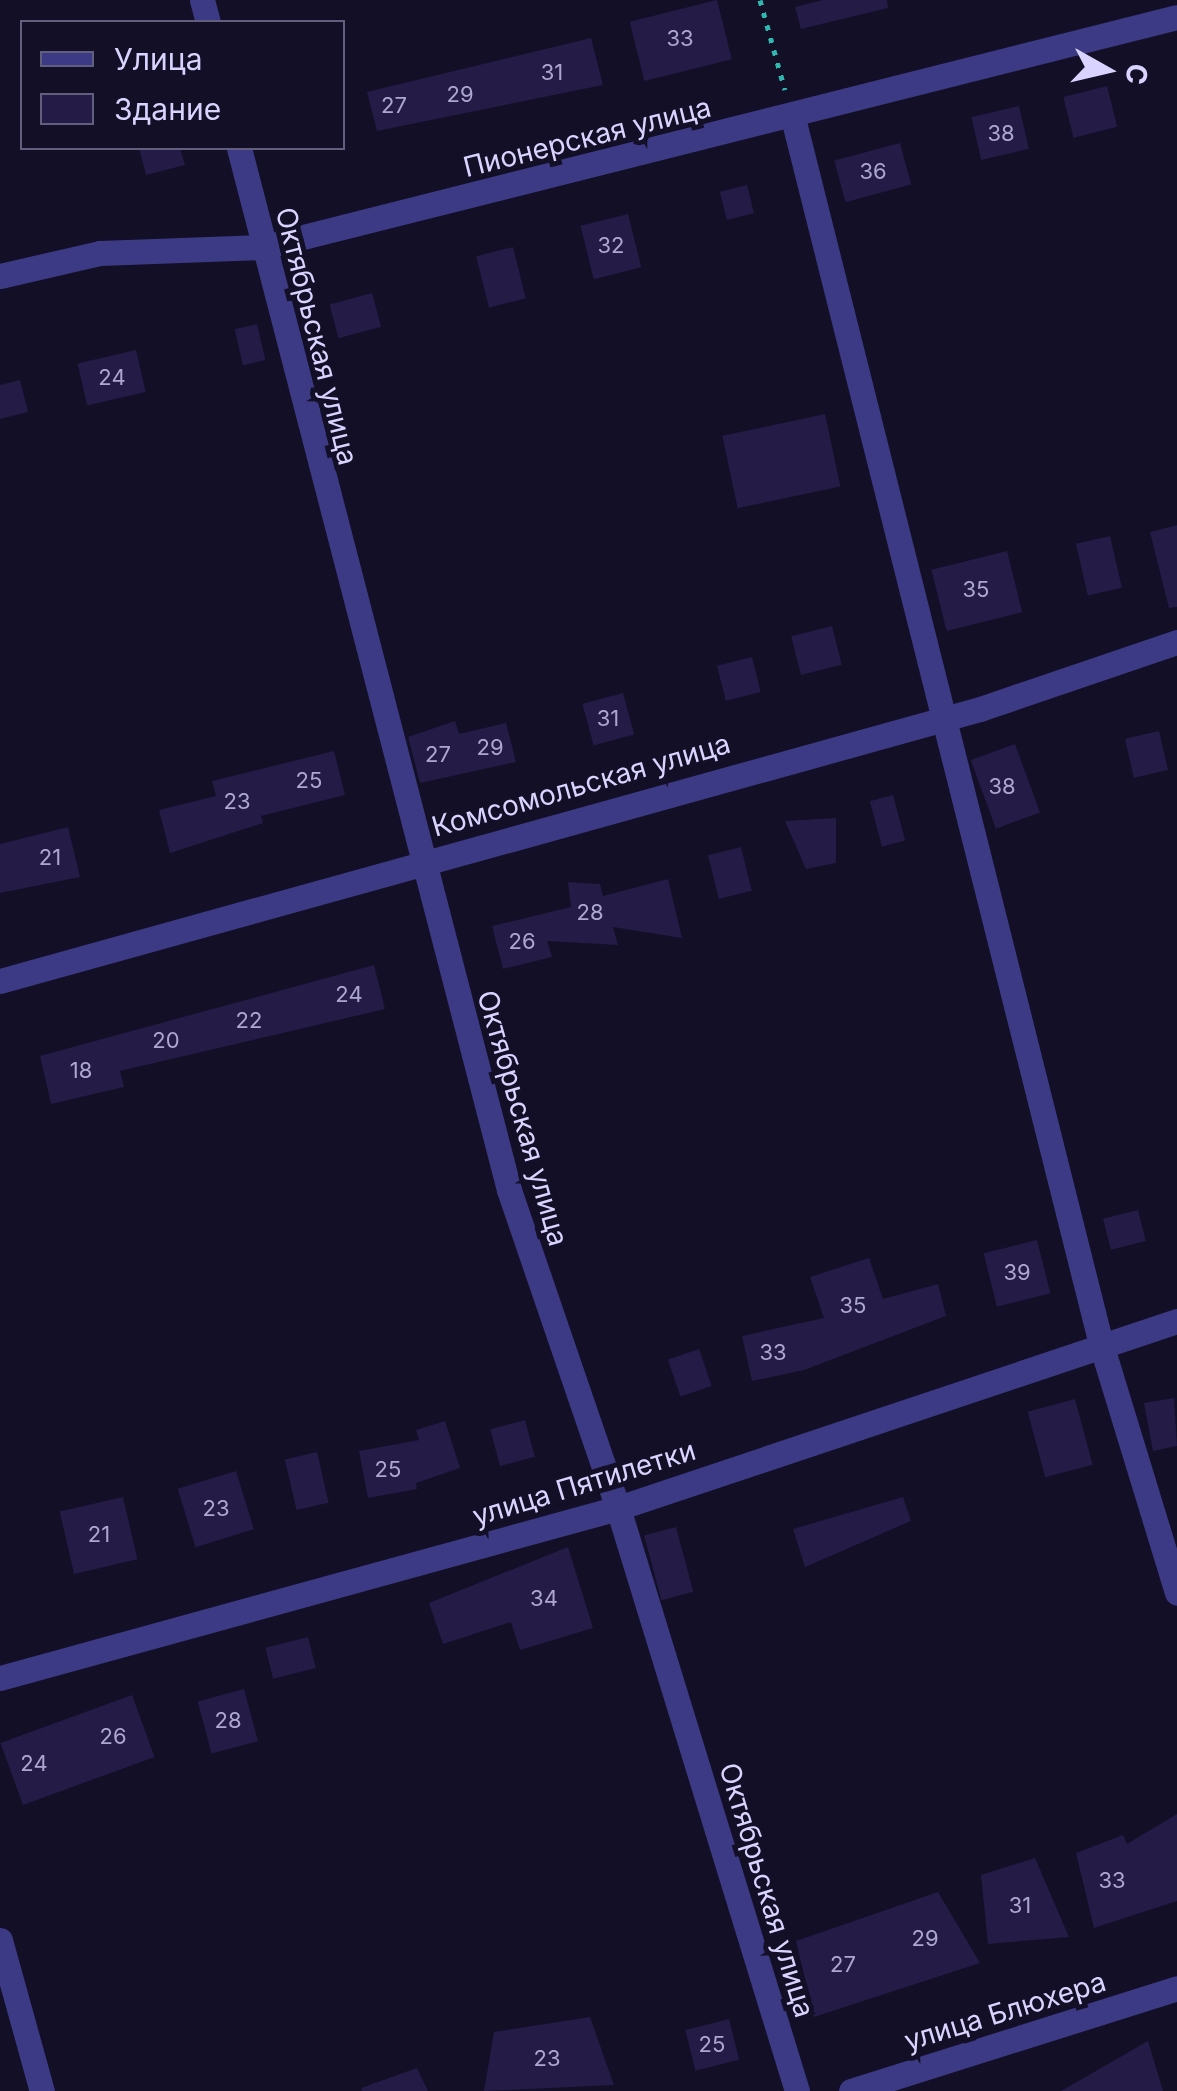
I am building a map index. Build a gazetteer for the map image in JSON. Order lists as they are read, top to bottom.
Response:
{
  "streets": {
    "street": [
      "Пионерская улица",
      "Октябрьская улица",
      "Комсомольская улица",
      "улица Пятилетки",
      "улица Блюхера"
    ]
  },
  "crossings": [
    ["Пионерская улица", "Октябрьская улица"],
    ["Октябрьская улица", "Комсомольская улица"],
    ["Октябрьская улица", "улица Пятилетки"]
  ],
  "house_numbers": [
    "33",
    "31",
    "29",
    "27",
    "38",
    "36",
    "32",
    "24",
    "35",
    "31",
    "29",
    "27",
    "25",
    "38",
    "23",
    "21",
    "28",
    "26",
    "24",
    "22",
    "20",
    "18",
    "39",
    "35",
    "33",
    "25",
    "23",
    "21",
    "34",
    "28",
    "26",
    "24",
    "33",
    "31",
    "29",
    "27",
    "25",
    "23"
  ],
  "legend": ["Улица", "Здание"],
  "north": "right"
}
